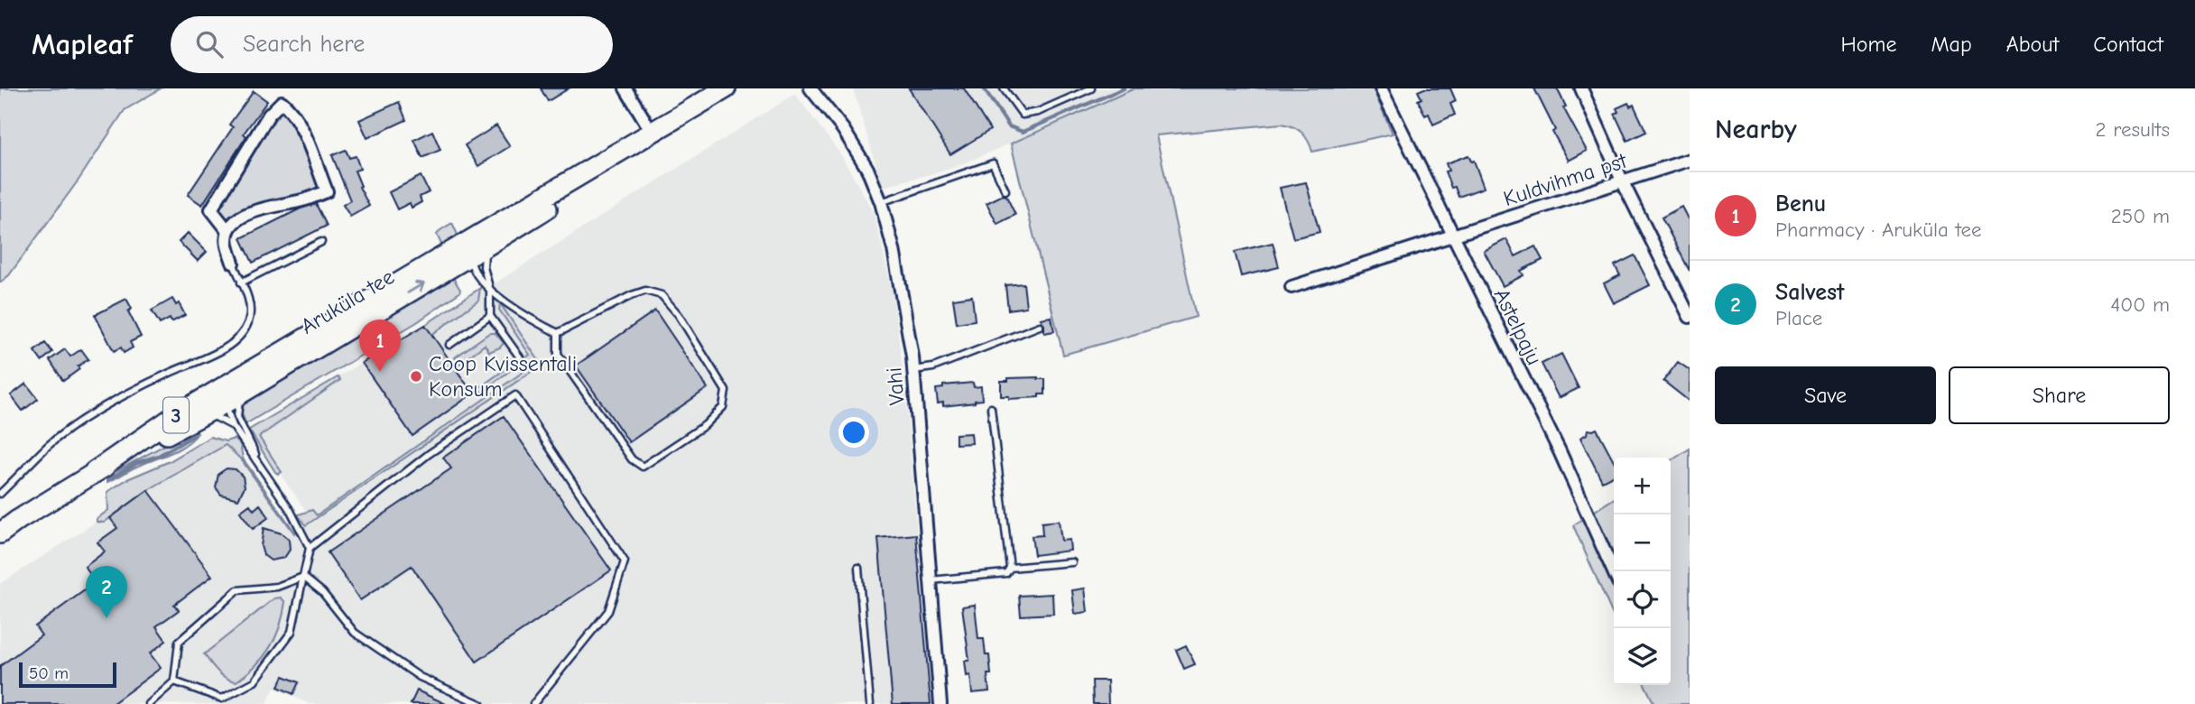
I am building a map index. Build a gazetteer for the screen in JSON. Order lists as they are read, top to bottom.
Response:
{
  "streets": {
    "highway": ["Aruküla tee", "3"],
    "street": ["Kuldvihma pst", "Astelpaju", "Vahi"]
  },
  "crossings": [
    ["Kuldvihma pst", "Astelpaju"]
  ],
  "places": ["Coop Kvissentali Konsum"],
  "scale_bar": "50 m",
  "page": {
    "header": "Mapleaf",
    "search": "Search here",
    "nav": [
      "Home",
      "Map",
      "About",
      "Contact"
    ],
    "heading": ["Nearby", "2 results"],
    "list": [
      {
        "mark": "1",
        "name": "Benu",
        "note": "Pharmacy · Aruküla tee",
        "value": "250 m"
      },
      {
        "mark": "2",
        "name": "Salvest",
        "note": "Place",
        "value": "400 m"
      }
    ],
    "pins": ["1", "2"],
    "buttons": ["Save", "Share"],
    "map_buttons": ["+", "−"],
    "scale": "50 m"
  }
}
